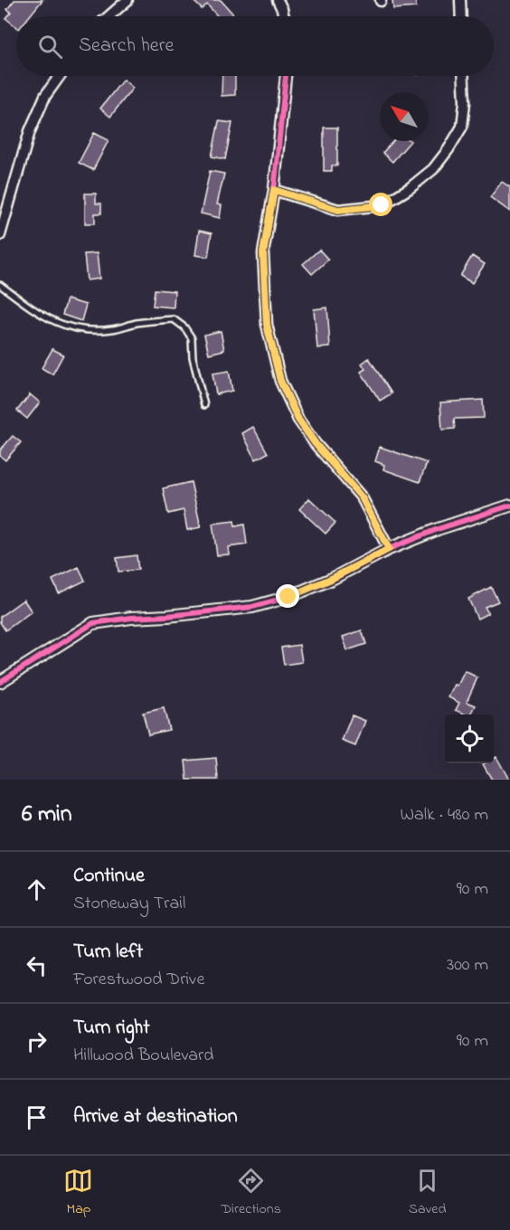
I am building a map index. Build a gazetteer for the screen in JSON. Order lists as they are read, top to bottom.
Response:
{
  "north": "top left",
  "page": {
    "search": "Search here",
    "heading": ["6 min", "Walk · 480 m"],
    "list": [
      ["Continue", "Stoneway Trail", "90 m"],
      ["Turn left", "Forestwood Drive", "300 m"],
      ["Turn right", "Hillwood Boulevard", "90 m"],
      "Arrive at destination"
    ],
    "nav": ["Map", "Directions", "Saved"]
  }
}
